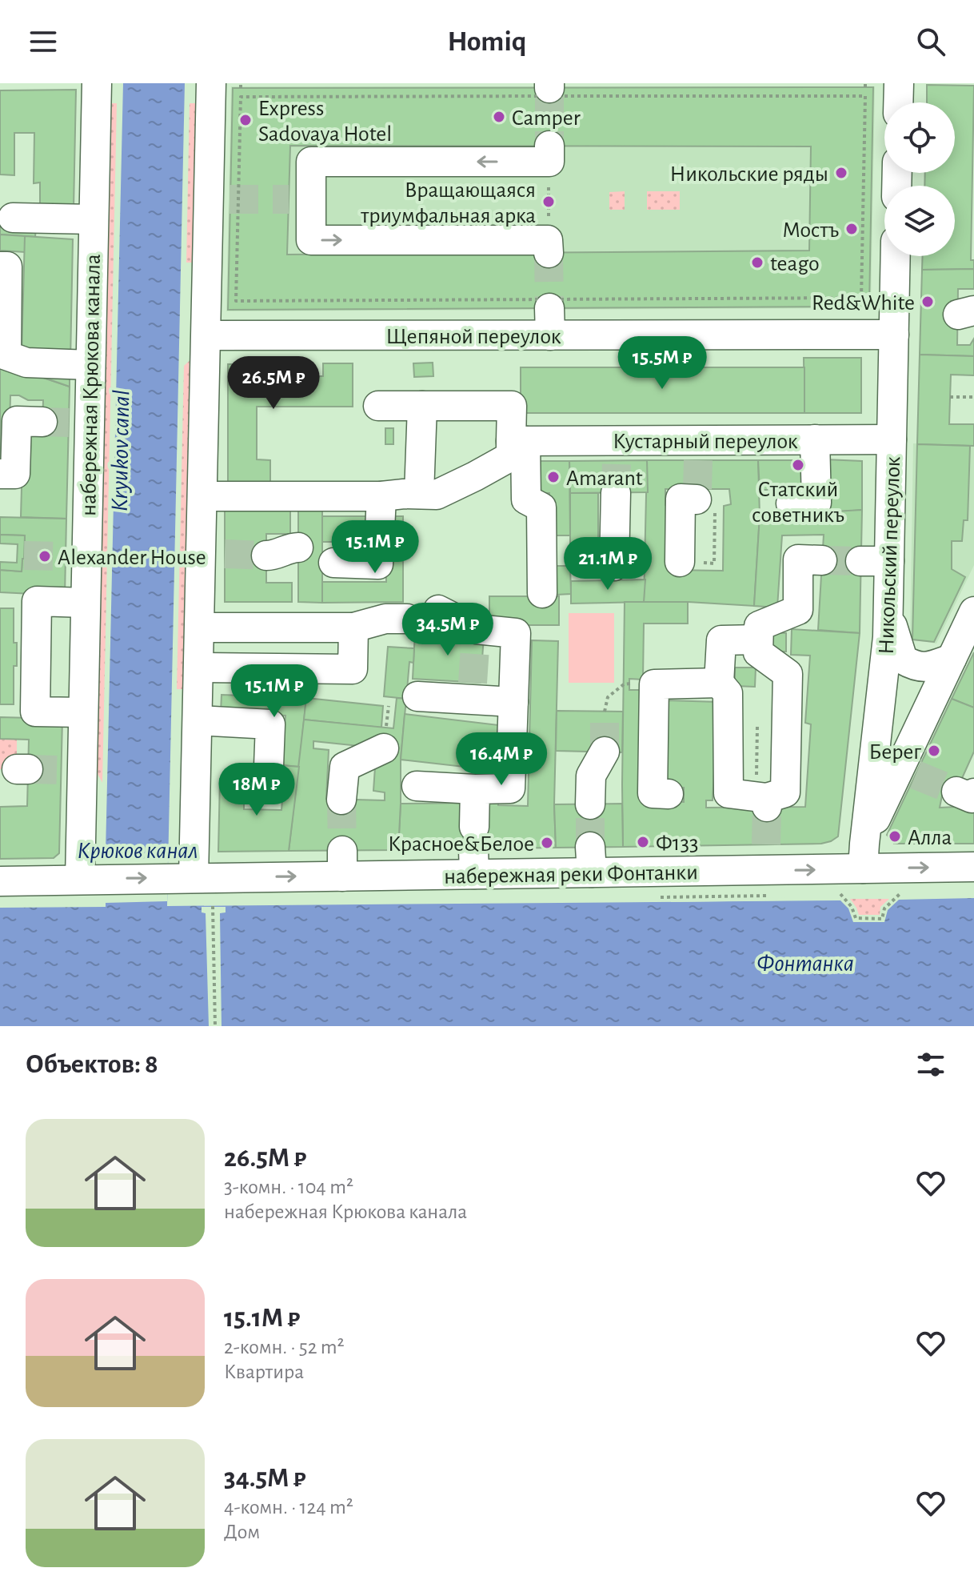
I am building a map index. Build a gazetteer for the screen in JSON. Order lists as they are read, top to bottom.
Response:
{
  "streets": {
    "street": [
      "Щепяной переулок",
      "набережная Крюкова канала",
      "Кустарный переулок",
      "Никольский переулок",
      "набережная реки Фонтанки"
    ]
  },
  "crossings": [
    ["Щепяной переулок", "Никольский переулок"],
    ["набережная Крюкова канала", "набережная реки Фонтанки"],
    ["Кустарный переулок", "Никольский переулок"]
  ],
  "water": ["Kryukov canal", "Крюков канал", "Фонтанка"],
  "places": [
    "Camper",
    "Express Sadovaya Hotel",
    "Никольские ряды",
    "Вращающаяся триумфальная арка",
    "Мостъ",
    "teago",
    "Red&White",
    "Статский советникъ",
    "Amarant",
    "Alexander House",
    "Берег",
    "Алла",
    "Ф133",
    "Красное&Белое"
  ],
  "page": {
    "header": "Homiq",
    "price": [
      "15.5M ₽",
      "26.5M ₽",
      "15.1M ₽",
      "21.1M ₽",
      "34.5M ₽",
      "15.1M ₽",
      "16.4M ₽",
      "18M ₽"
    ],
    "heading": "Объектов: 8",
    "list": [
      {
        "name": "26.5M ₽",
        "note": "3-комн. · 104 m² · набережная Крюкова канала"
      },
      {
        "name": "15.1M ₽",
        "note": "2-комн. · 52 m² · Квартира"
      },
      {
        "name": "34.5M ₽",
        "note": "4-комн. · 124 m² · Дом"
      }
    ]
  }
}
